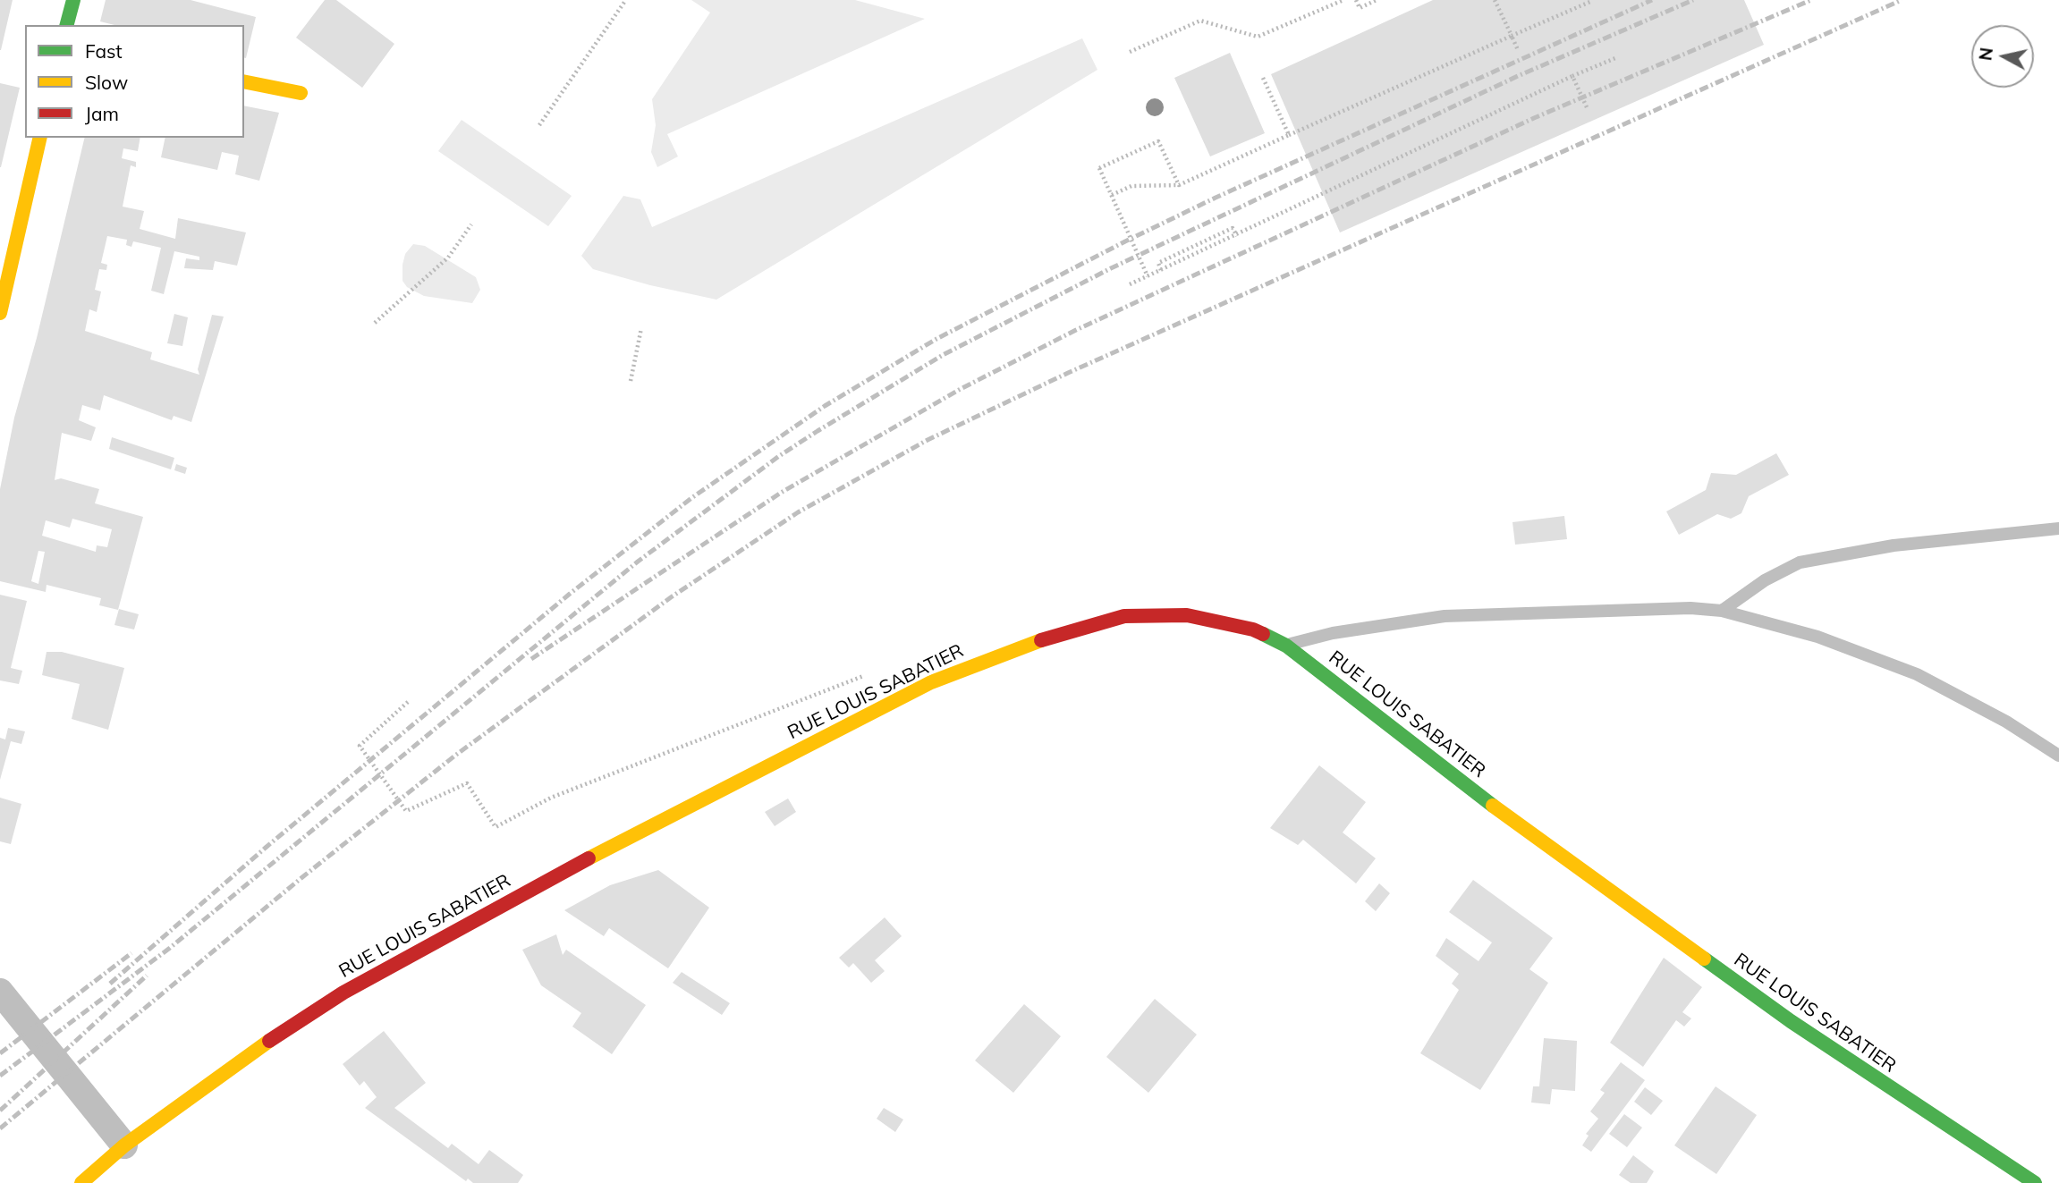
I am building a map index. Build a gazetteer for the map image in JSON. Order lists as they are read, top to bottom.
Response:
{
  "streets": {
    "street": ["RUE LOUIS SABATIER"]
  },
  "legend": ["Fast", "Slow", "Jam"],
  "north": "left"
}
